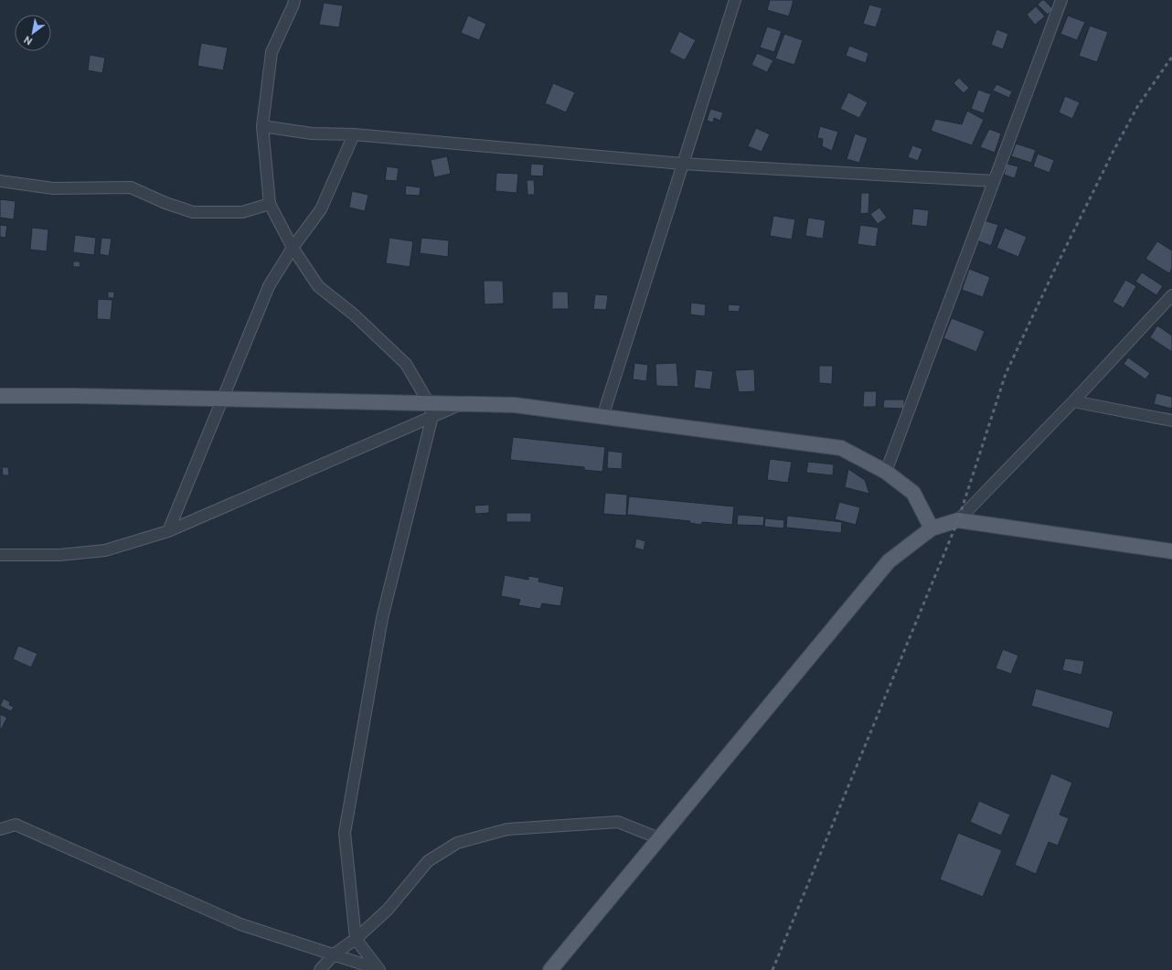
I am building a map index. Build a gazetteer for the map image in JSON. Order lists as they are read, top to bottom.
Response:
{
  "north": "bottom left"
}
